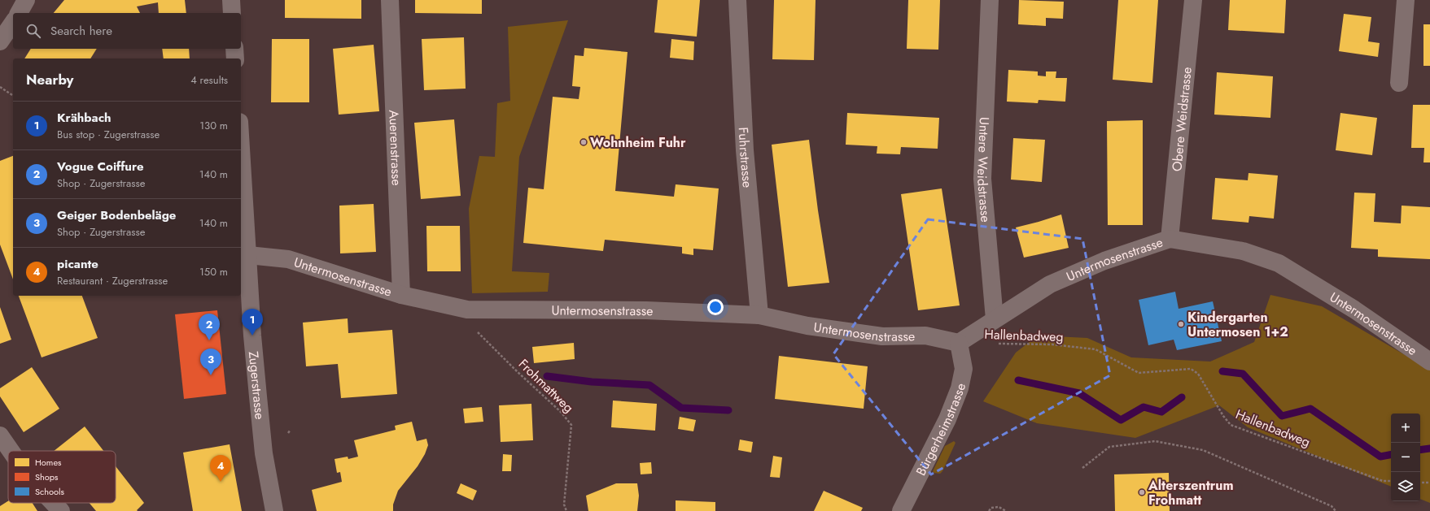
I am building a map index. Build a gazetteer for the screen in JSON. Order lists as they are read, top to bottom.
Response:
{
  "streets": {
    "street": [
      "Obere Weidstrasse",
      "Auerenstrasse",
      "Fuhrstrasse",
      "Untere Weidstrasse",
      "Untermosenstrasse",
      "Zugerstrasse",
      "Bürgerheimstrasse"
    ],
    "path": ["Hallenbadweg", "Frohmattweg"]
  },
  "crossings": [
    ["Obere Weidstrasse", "Untermosenstrasse"],
    ["Auerenstrasse", "Untermosenstrasse"],
    ["Fuhrstrasse", "Untermosenstrasse"],
    ["Untere Weidstrasse", "Untermosenstrasse"],
    ["Untermosenstrasse", "Zugerstrasse"],
    ["Untermosenstrasse", "Frohmattweg"],
    ["Untermosenstrasse", "Bürgerheimstrasse"]
  ],
  "places": ["Wohnheim Fuhr", "Kindergarten Untermosen 1+2", "Alterszentrum Frohmatt"],
  "legend": ["Homes", "Shops", "Schools"],
  "page": {
    "search": "Search here",
    "heading": ["Nearby", "4 results"],
    "list": [
      {
        "mark": "1",
        "name": "Krähbach",
        "note": "Bus stop · Zugerstrasse",
        "value": "130 m"
      },
      {
        "mark": "2",
        "name": "Vogue Coiffure",
        "note": "Shop · Zugerstrasse",
        "value": "140 m"
      },
      {
        "mark": "3",
        "name": "Geiger Bodenbeläge",
        "note": "Shop · Zugerstrasse",
        "value": "140 m"
      },
      {
        "mark": "4",
        "name": "picante",
        "note": "Restaurant · Zugerstrasse",
        "value": "150 m"
      }
    ],
    "pins": [
      "1",
      "2",
      "3",
      "4"
    ],
    "map_buttons": ["+", "−"]
  }
}
